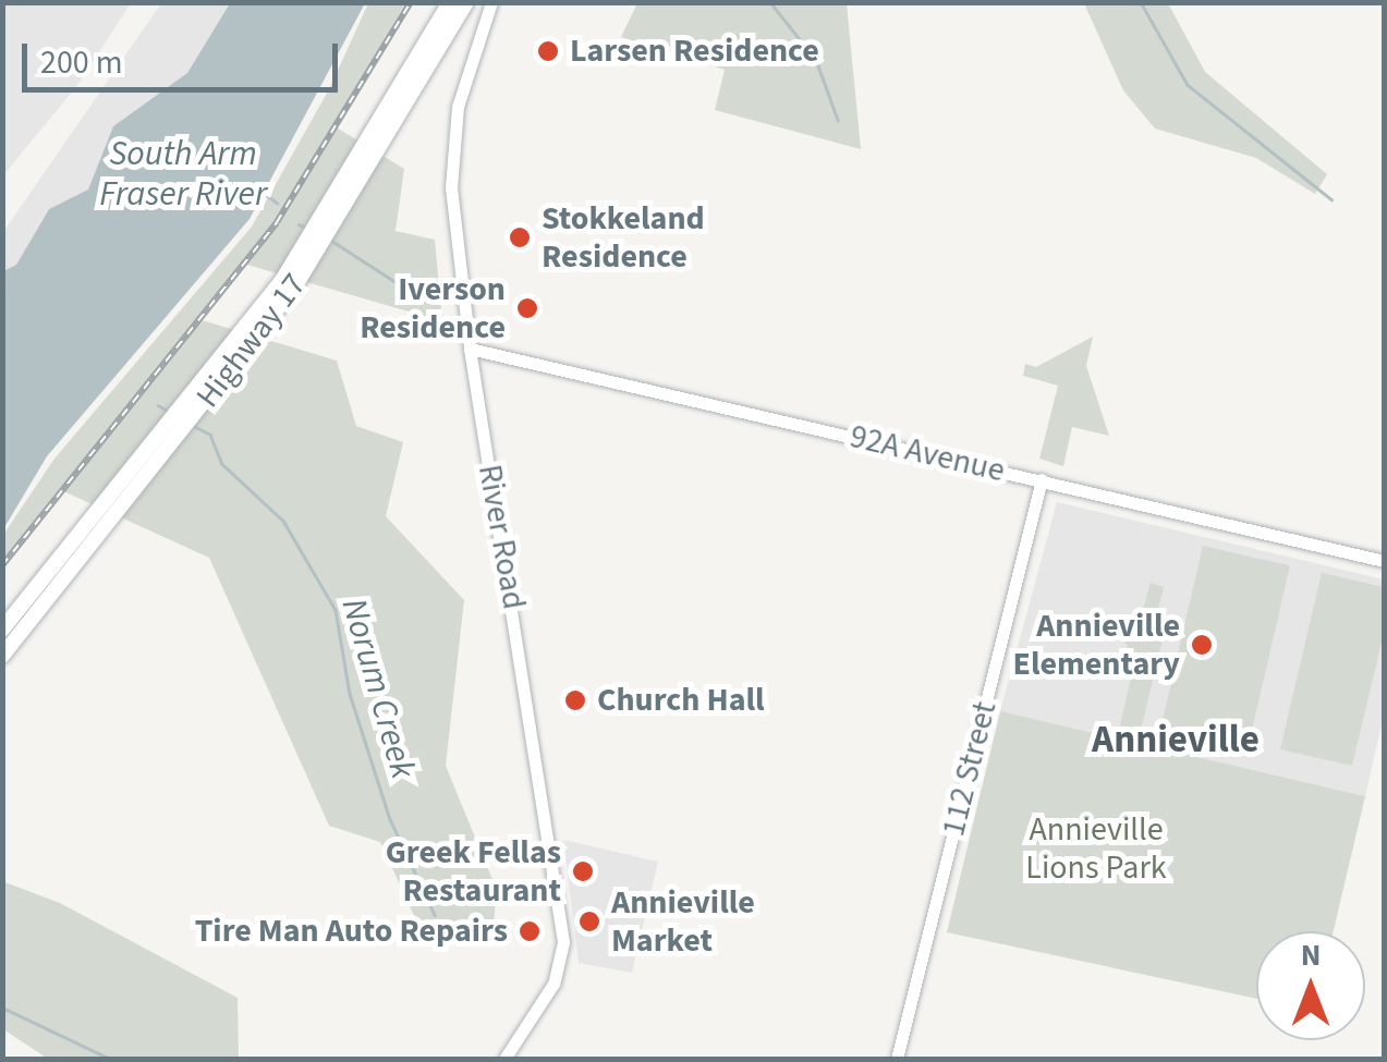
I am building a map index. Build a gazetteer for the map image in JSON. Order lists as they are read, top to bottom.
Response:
{
  "streets": {
    "highway": ["Highway 17"],
    "street": ["92A Avenue", "River Road", "112 Street"]
  },
  "crossings": [
    ["92A Avenue", "River Road"],
    ["92A Avenue", "112 Street"]
  ],
  "districts": ["Annieville"],
  "water": ["South Arm Fraser River", "Norum Creek"],
  "parks": ["Annieville Lions Park"],
  "places": [
    "Larsen Residence",
    "Stokkeland Residence",
    "Iverson Residence",
    "Annieville Elementary",
    "Church Hall",
    "Greek Fellas Restaurant",
    "Annieville Market",
    "Tire Man Auto Repairs"
  ],
  "scale_bar": "200 m",
  "north": "top"
}
